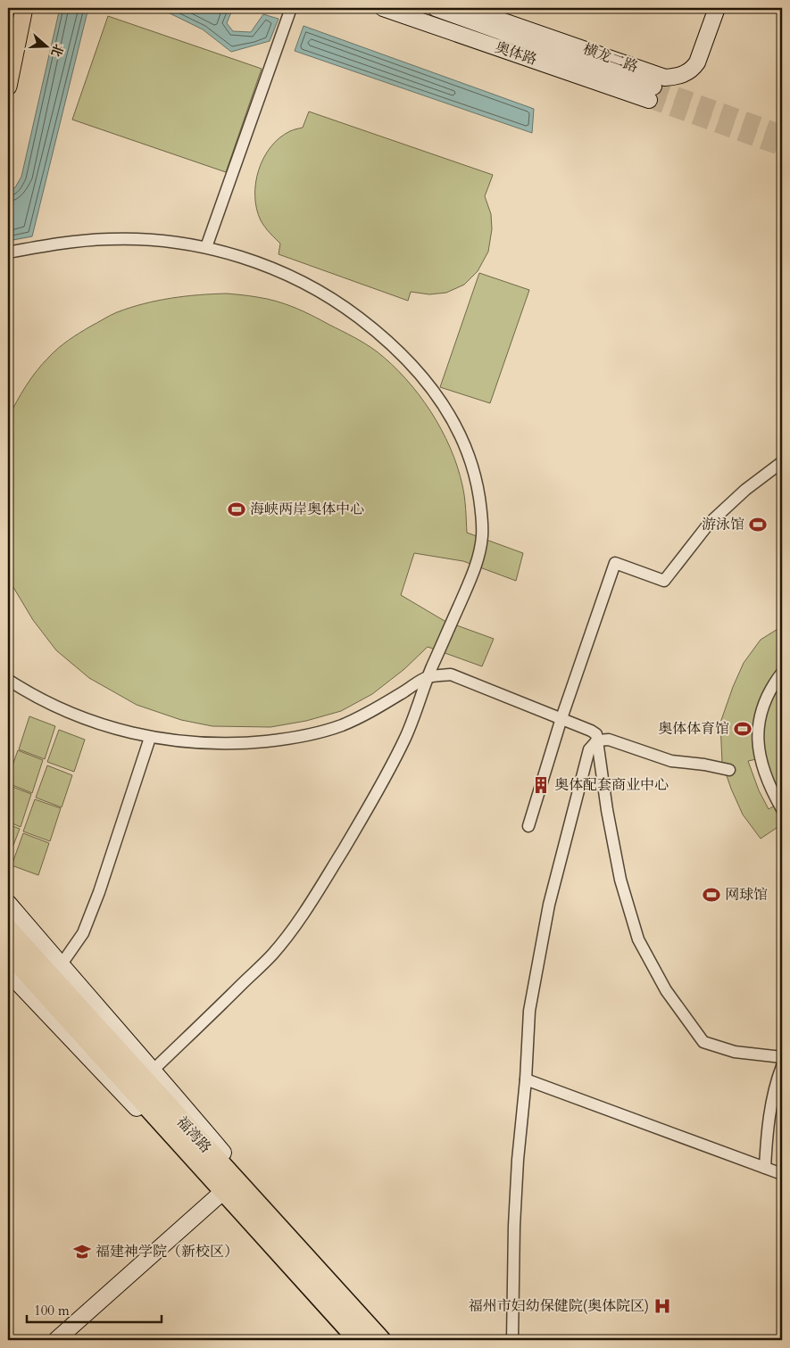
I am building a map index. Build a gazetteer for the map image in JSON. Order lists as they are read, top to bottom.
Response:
{
  "streets": {
    "highway": ["福湾路"],
    "main road": ["奥体路", "横龙二路"]
  },
  "crossings": [
    ["奥体路", "横龙二路"]
  ],
  "places": {
    "sports": [
      "海峡两岸奥体中心",
      "游泳馆",
      "奥体体育馆",
      "网球馆"
    ],
    "building": ["奥体配套商业中心"],
    "school or university": ["福建神学院（新校区）"],
    "hospital": ["福州市妇幼保健院(奥体院区)"]
  },
  "scale_bar": "100 m",
  "north": "right"
}
